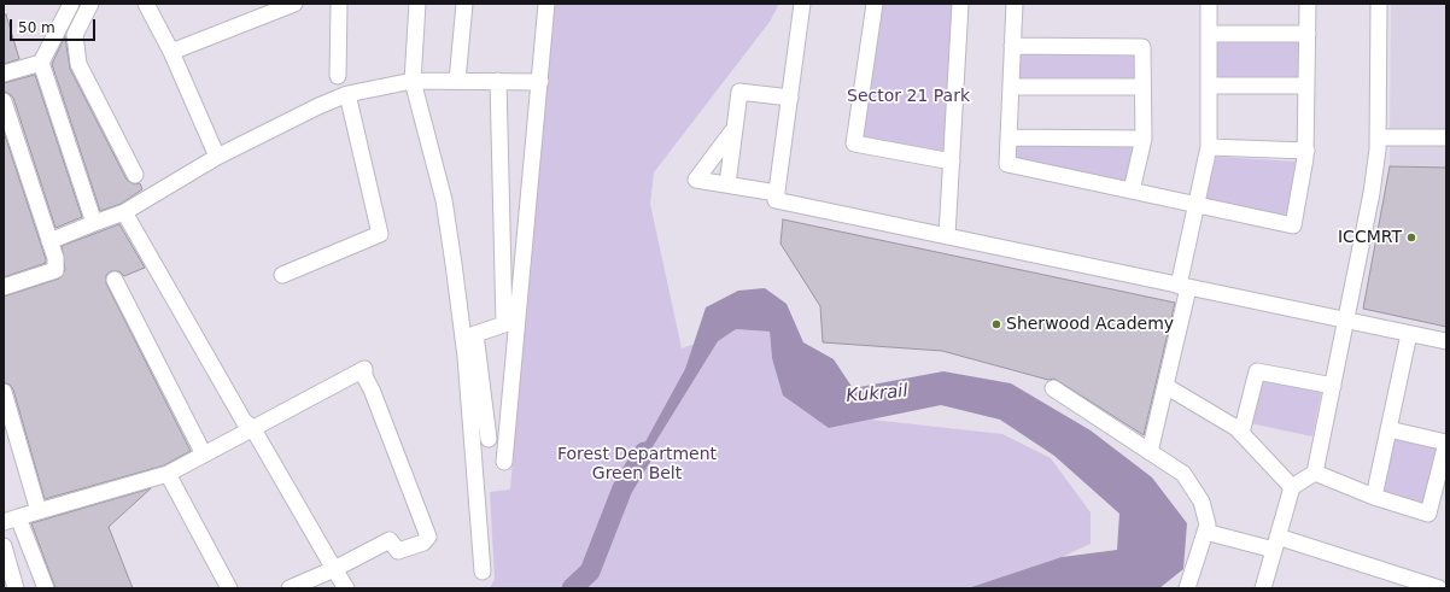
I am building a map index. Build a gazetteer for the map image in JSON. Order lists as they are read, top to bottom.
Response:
{
  "water": ["Kukrail"],
  "parks": ["Sector 21 Park", "Forest Department Green Belt"],
  "places": ["ICCMRT", "Sherwood Academy"],
  "scale_bar": "50 m"
}
